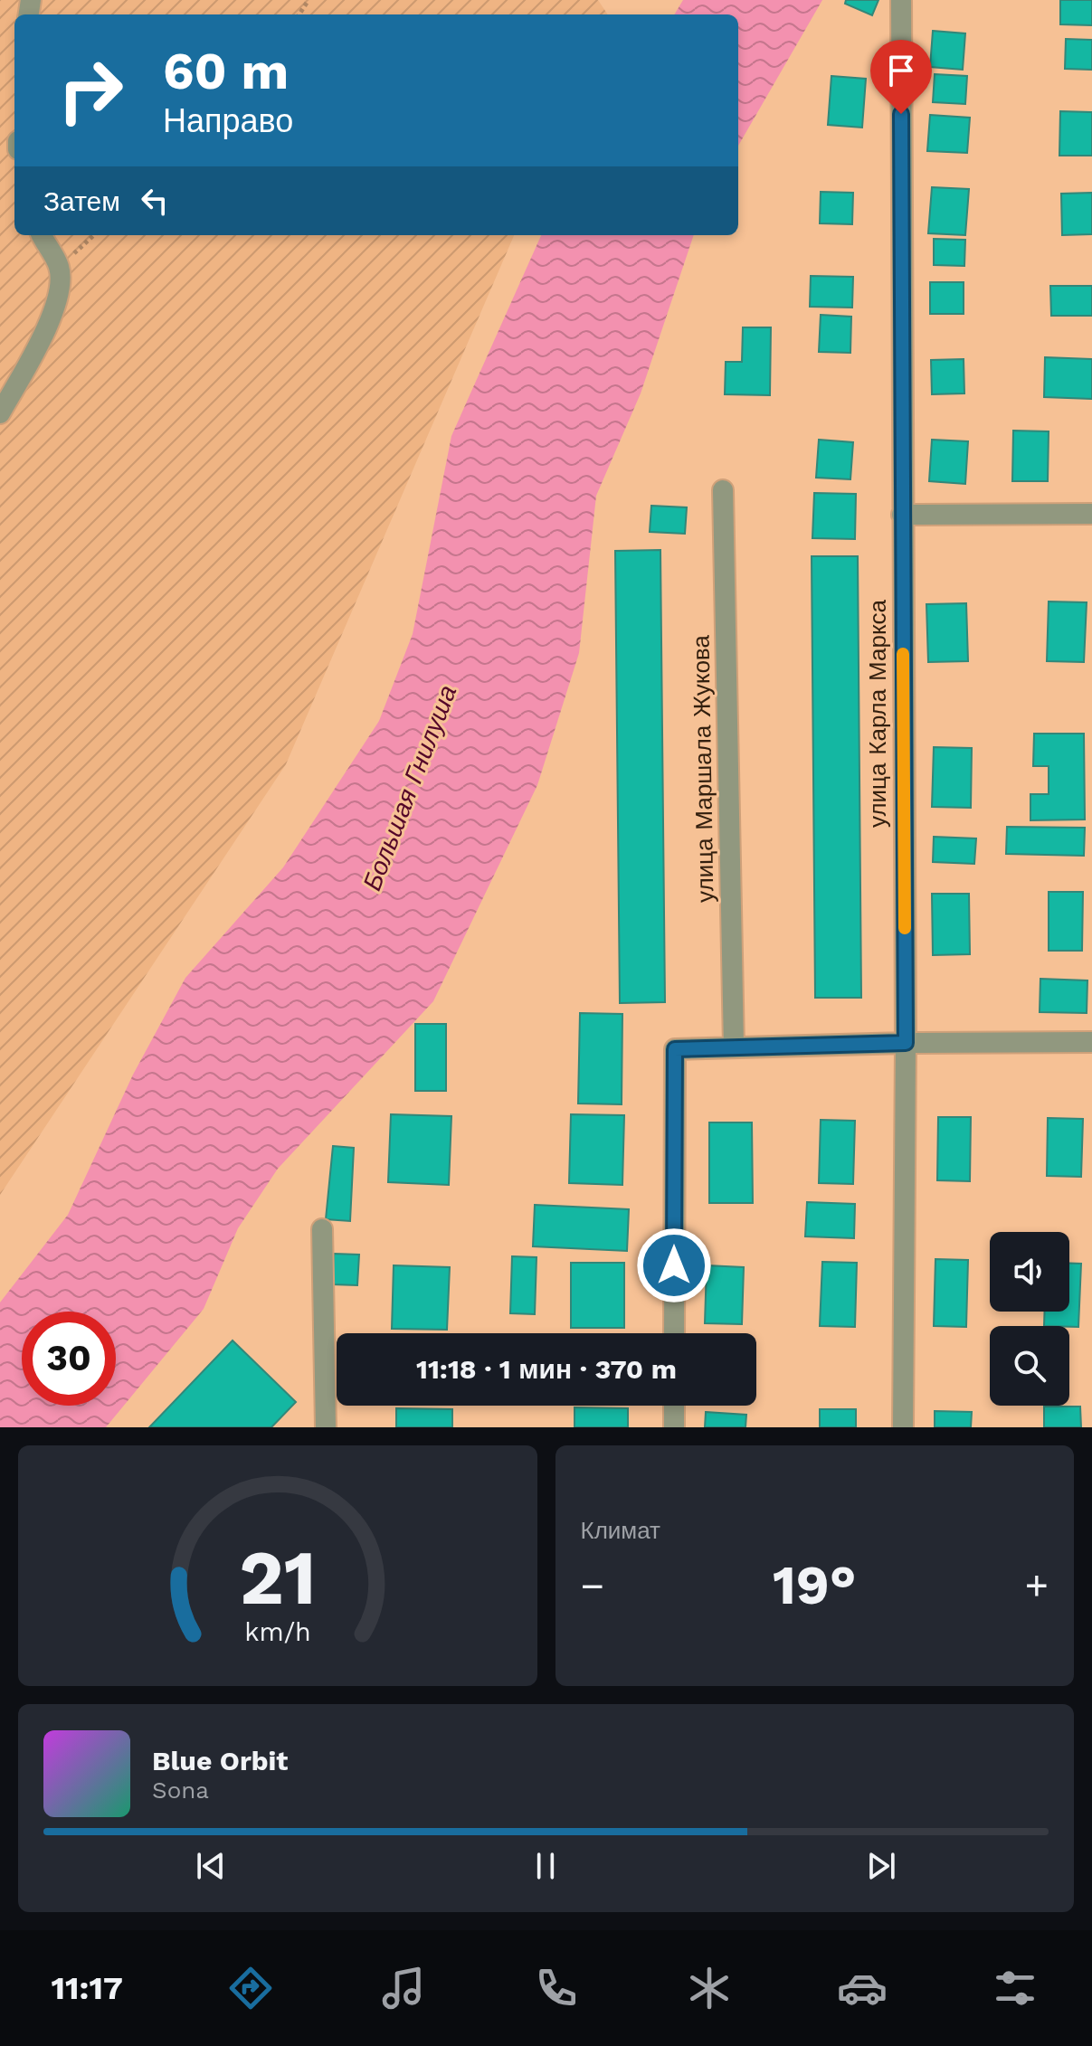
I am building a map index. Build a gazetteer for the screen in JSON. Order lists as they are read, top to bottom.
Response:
{
  "streets": {
    "street": ["улица Карла Маркса", "улица Маршала Жукова"]
  },
  "water": ["Большая Гнилуша"],
  "page": {
    "turn": ["60 m", "Направо"],
    "then": "Затем",
    "limit": "30",
    "trip": "11:18 · 1 мин · 370 m",
    "tile": "Климат",
    "heat": ["−", "19°", "+"],
    "song": ["Blue Orbit", "Sona"],
    "tabs": "11:17",
    "gauge": ["21", "km/h"]
  }
}
